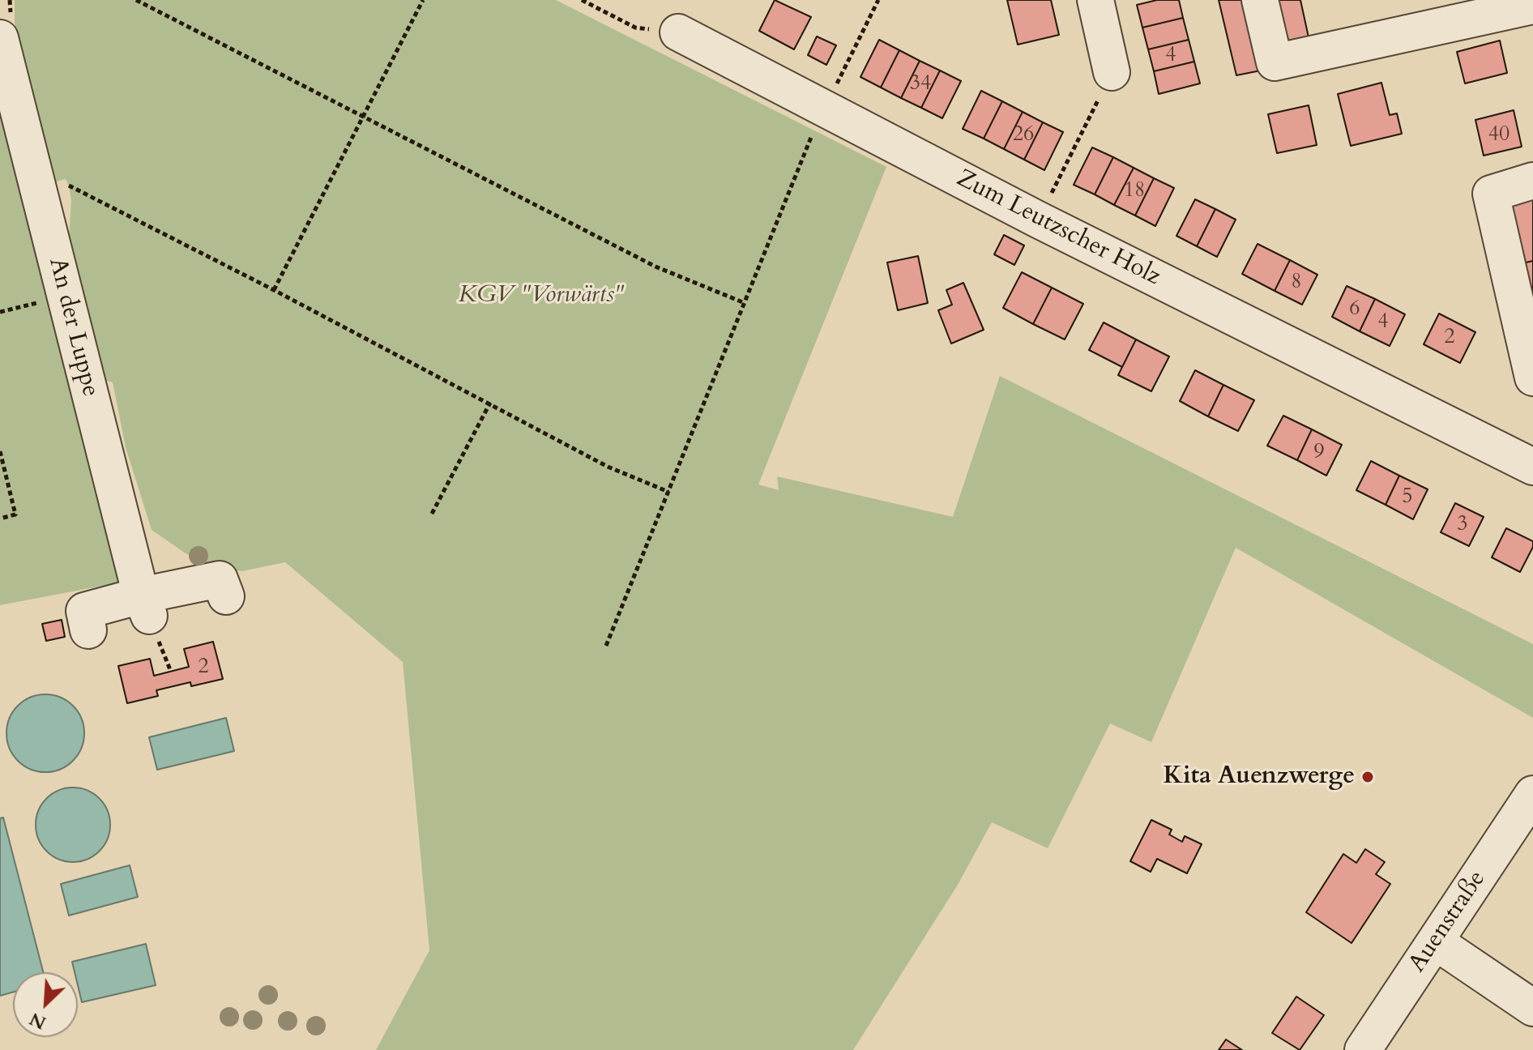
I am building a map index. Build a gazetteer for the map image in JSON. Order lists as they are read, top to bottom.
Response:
{
  "streets": {
    "street": ["Zum Leutzscher Holz", "An der Luppe", "Auenstraße"]
  },
  "parks": ["KGV \"Vorwärts\""],
  "places": ["Kita Auenzwerge"],
  "house_numbers": [
    "4",
    "34",
    "26",
    "40",
    "18",
    "8",
    "6",
    "4",
    "2",
    "9",
    "5",
    "3",
    "2"
  ],
  "north": "bottom left"
}
